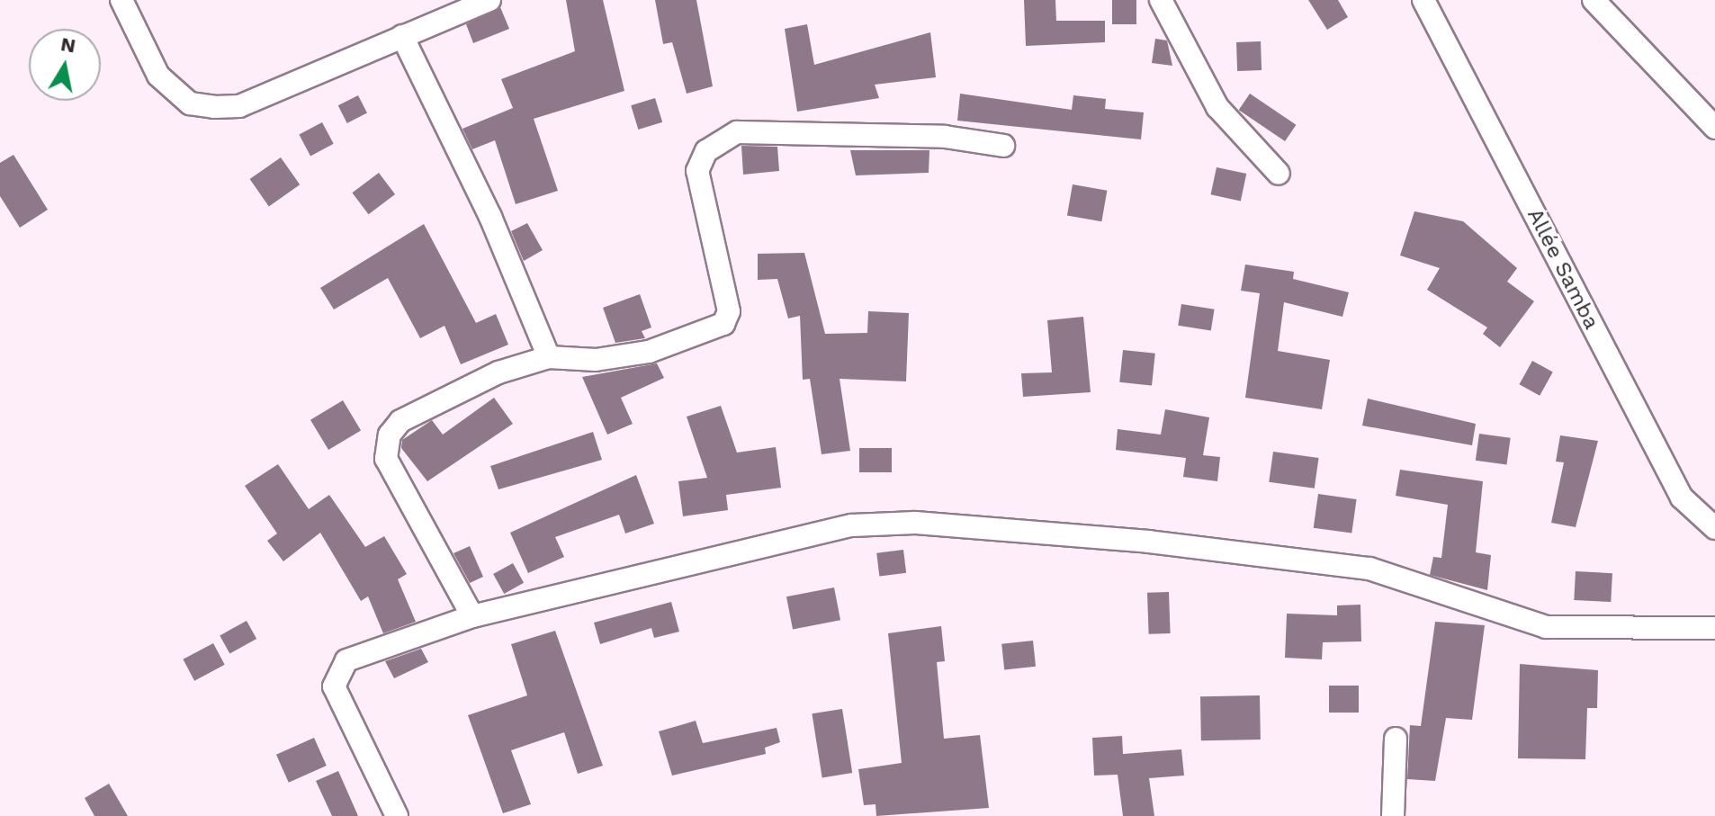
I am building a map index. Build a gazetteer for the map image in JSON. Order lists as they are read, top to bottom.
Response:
{
  "streets": {
    "street": ["Allée Samba"]
  },
  "north": "top"
}
